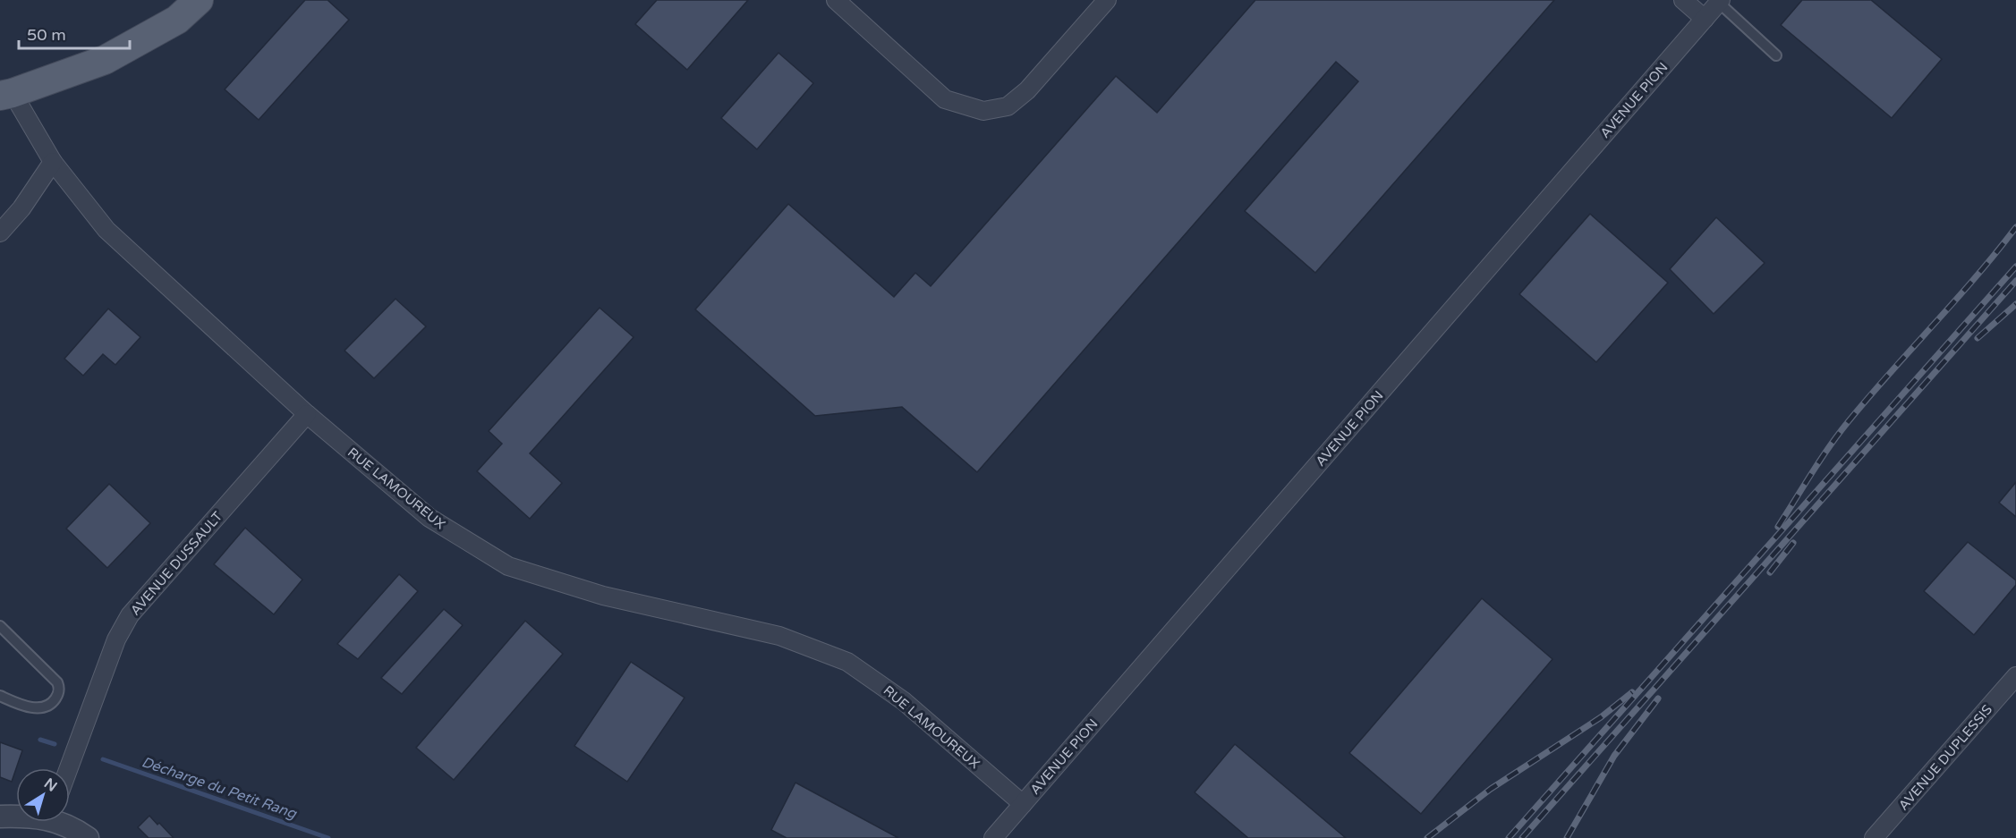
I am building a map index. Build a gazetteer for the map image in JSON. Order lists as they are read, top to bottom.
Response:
{
  "streets": {
    "street": [
      "AVENUE PION",
      "RUE LAMOUREUX",
      "AVENUE DUSSAULT",
      "AVENUE DUPLESSIS"
    ]
  },
  "crossings": [
    ["AVENUE PION", "RUE LAMOUREUX"],
    ["RUE LAMOUREUX", "AVENUE DUSSAULT"]
  ],
  "water": ["Décharge du Petit Rang"],
  "scale_bar": "50 m",
  "north": "top right"
}
